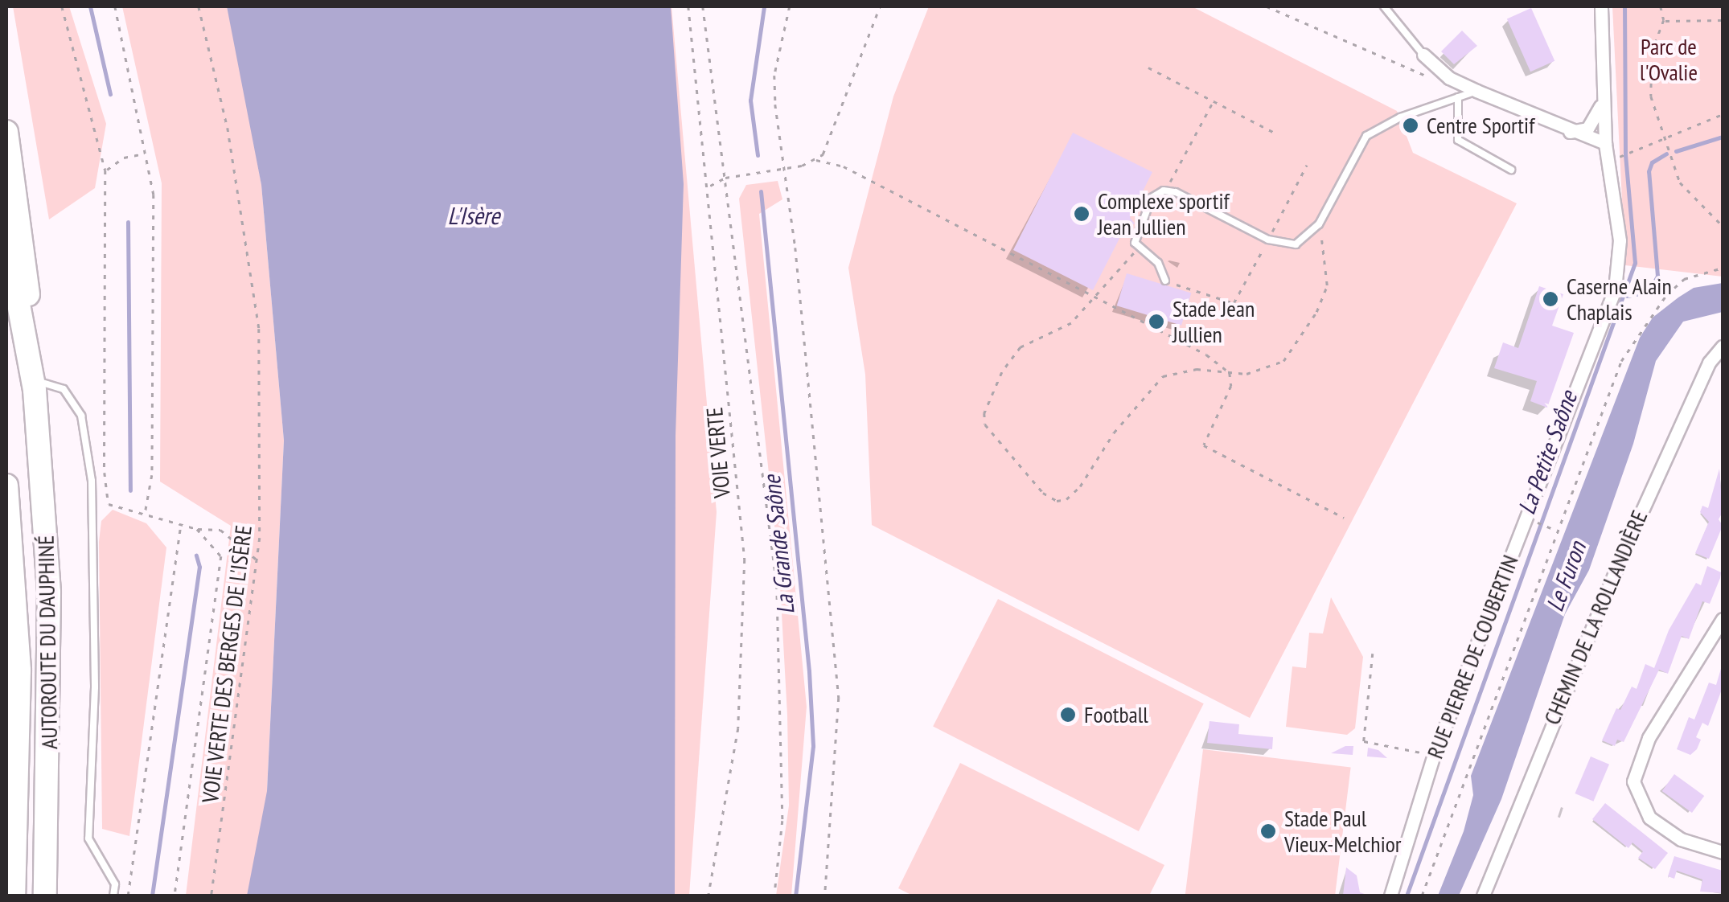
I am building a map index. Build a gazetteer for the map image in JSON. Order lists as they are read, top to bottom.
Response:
{
  "streets": {
    "highway": ["AUTOROUTE DU DAUPHINÉ"],
    "street": ["CHEMIN DE LA ROLLANDIÈRE", "RUE PIERRE DE COUBERTIN"],
    "path": ["VOIE VERTE", "VOIE VERTE DES BERGES DE L'ISÈRE"]
  },
  "water": [
    "L'Isère",
    "La Petite Saône",
    "La Grande Saône",
    "Le Furon"
  ],
  "parks": ["Parc de l'Ovalie"],
  "places": [
    "Centre Sportif",
    "Complexe sportif Jean Jullien",
    "Caserne Alain Chaplais",
    "Stade Jean Jullien",
    "Football",
    "Stade Paul Vieux-Melchior"
  ]
}
